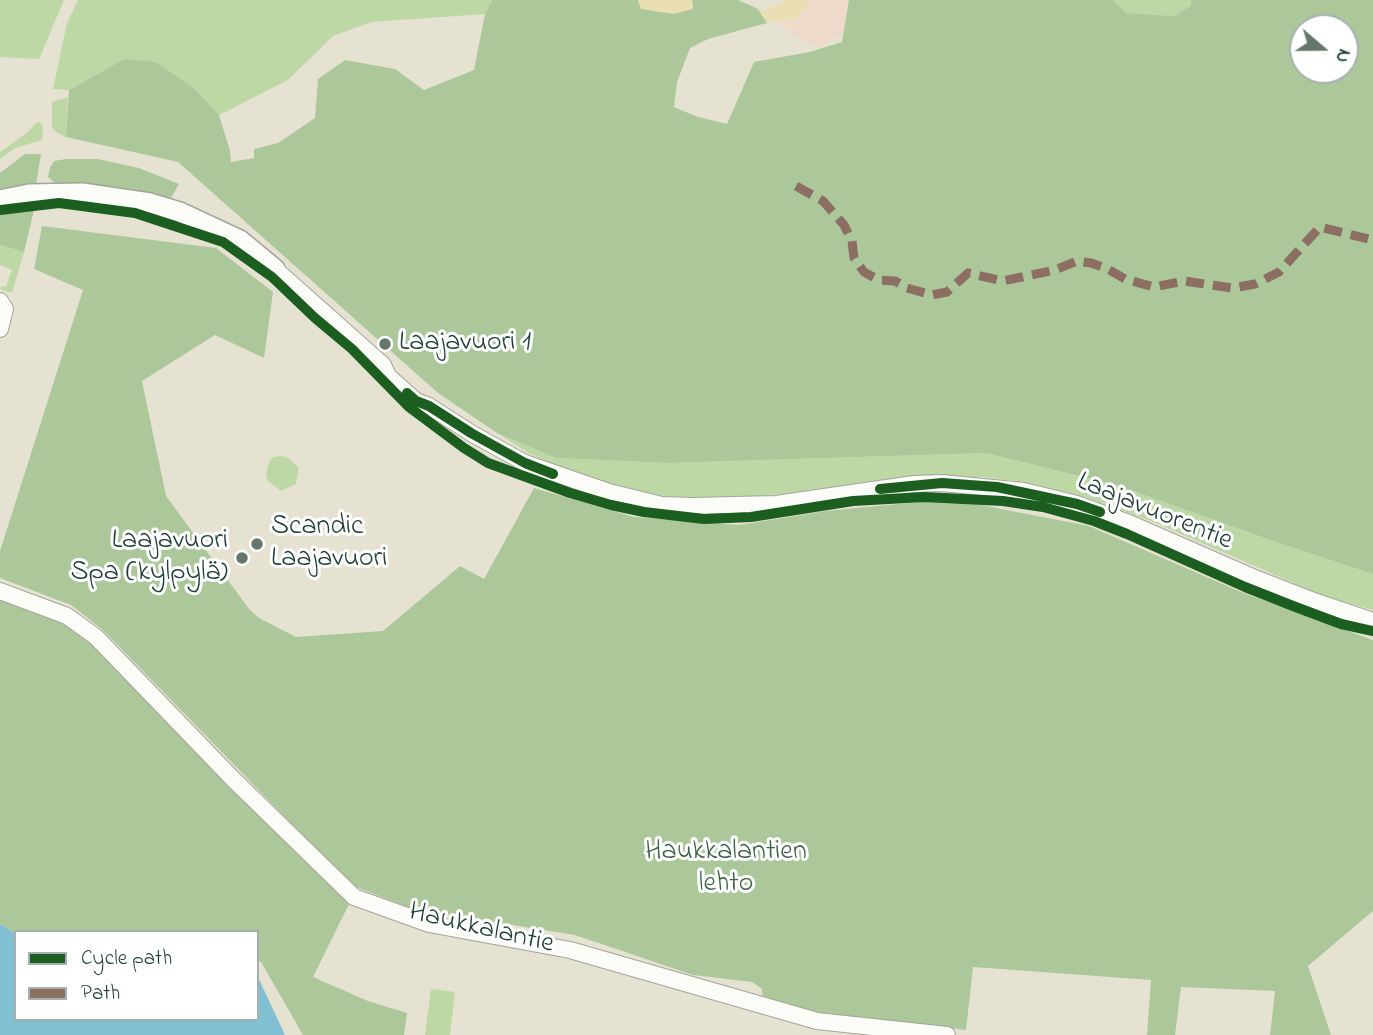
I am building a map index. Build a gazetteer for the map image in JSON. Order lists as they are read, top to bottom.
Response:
{
  "streets": {
    "main road": ["Laajavuorentie"],
    "street": ["Haukkalantie"]
  },
  "parks": ["Haukkalantien lehto"],
  "places": ["Laajavuori 1", "Scandic Laajavuori", "Laajavuori Spa (kylpylä)"],
  "legend": ["Cycle path", "Path"],
  "north": "right"
}
